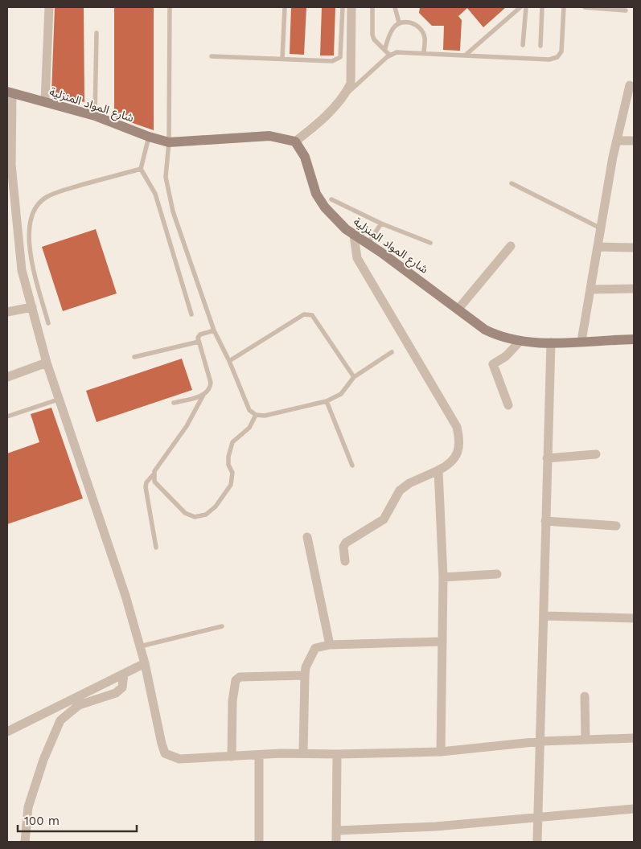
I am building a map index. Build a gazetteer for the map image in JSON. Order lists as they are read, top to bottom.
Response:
{
  "streets": {
    "street": ["شارع المواد المنزلية"]
  },
  "scale_bar": "100 m"
}
